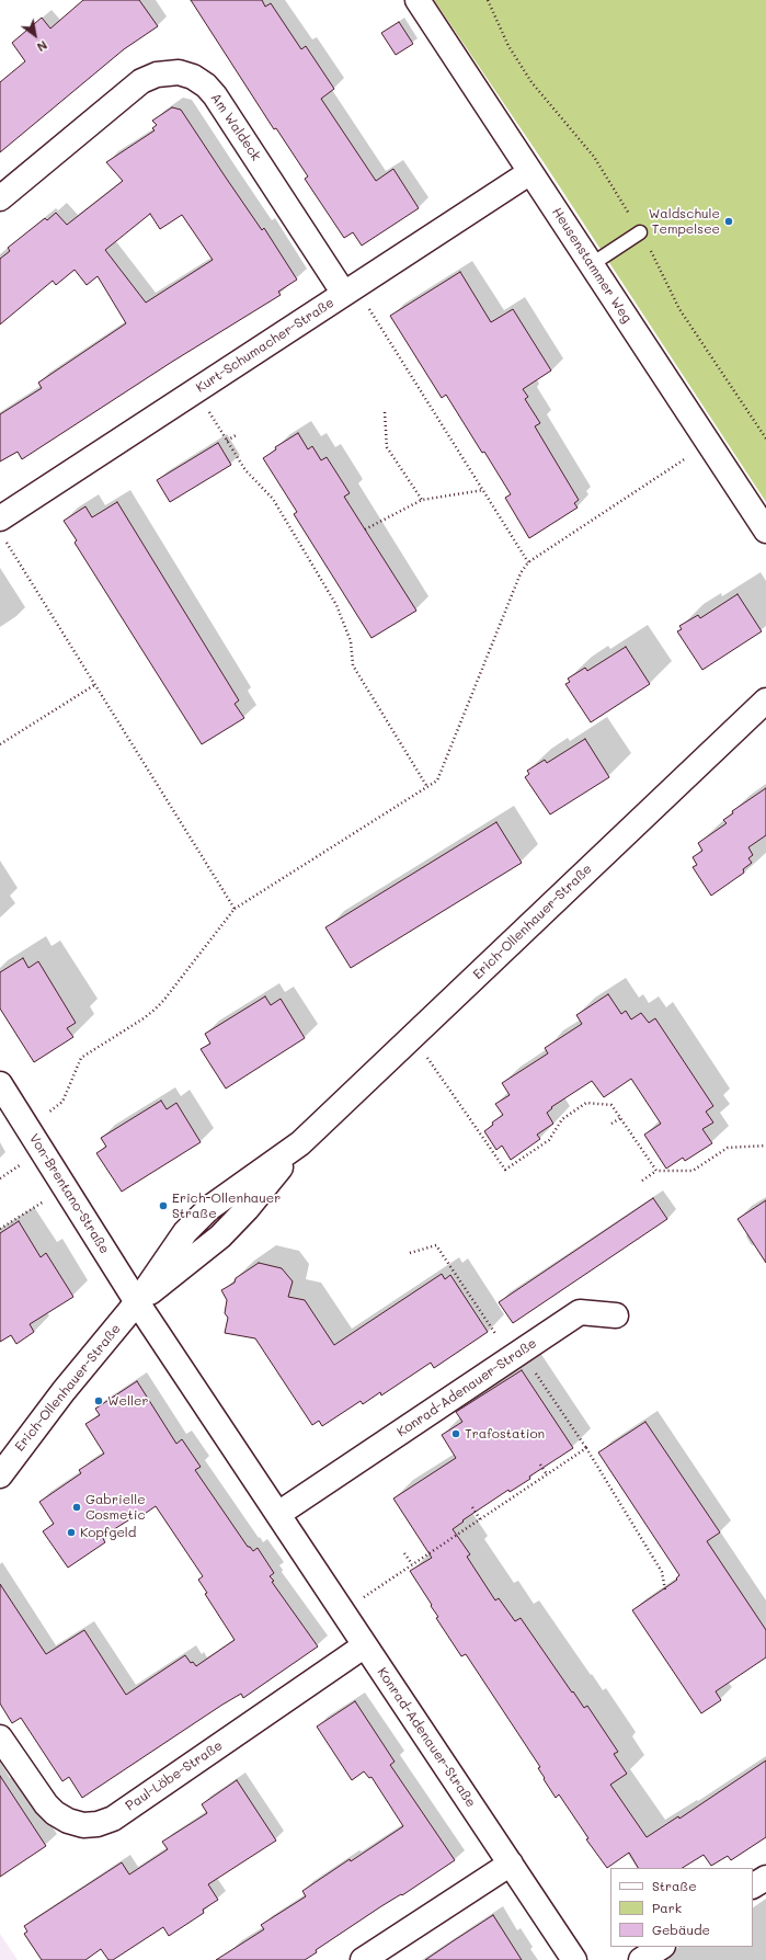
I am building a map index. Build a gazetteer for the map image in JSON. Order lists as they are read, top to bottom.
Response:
{
  "streets": {
    "street": [
      "Am Waldeck",
      "Heusenstammer Weg",
      "Kurt-Schumacher-Straße",
      "Erich-Ollenhauer-Straße",
      "Von-Brentano-Straße",
      "Konrad-Adenauer-Straße",
      "Paul-Löbe-Straße"
    ]
  },
  "crossings": [
    ["Am Waldeck", "Kurt-Schumacher-Straße"],
    ["Heusenstammer Weg", "Kurt-Schumacher-Straße"],
    ["Erich-Ollenhauer-Straße", "Von-Brentano-Straße"],
    ["Erich-Ollenhauer-Straße", "Konrad-Adenauer-Straße"],
    ["Von-Brentano-Straße", "Konrad-Adenauer-Straße"],
    ["Konrad-Adenauer-Straße", "Paul-Löbe-Straße"]
  ],
  "places": [
    "Waldschule Tempelsee",
    "Erich-Ollenhauer Straße",
    "Weller",
    "Trafostation",
    "Gabrielle Cosmetic",
    "Kopfgeld"
  ],
  "legend": ["Straße", "Park", "Gebäude"],
  "north": "bottom right"
}
